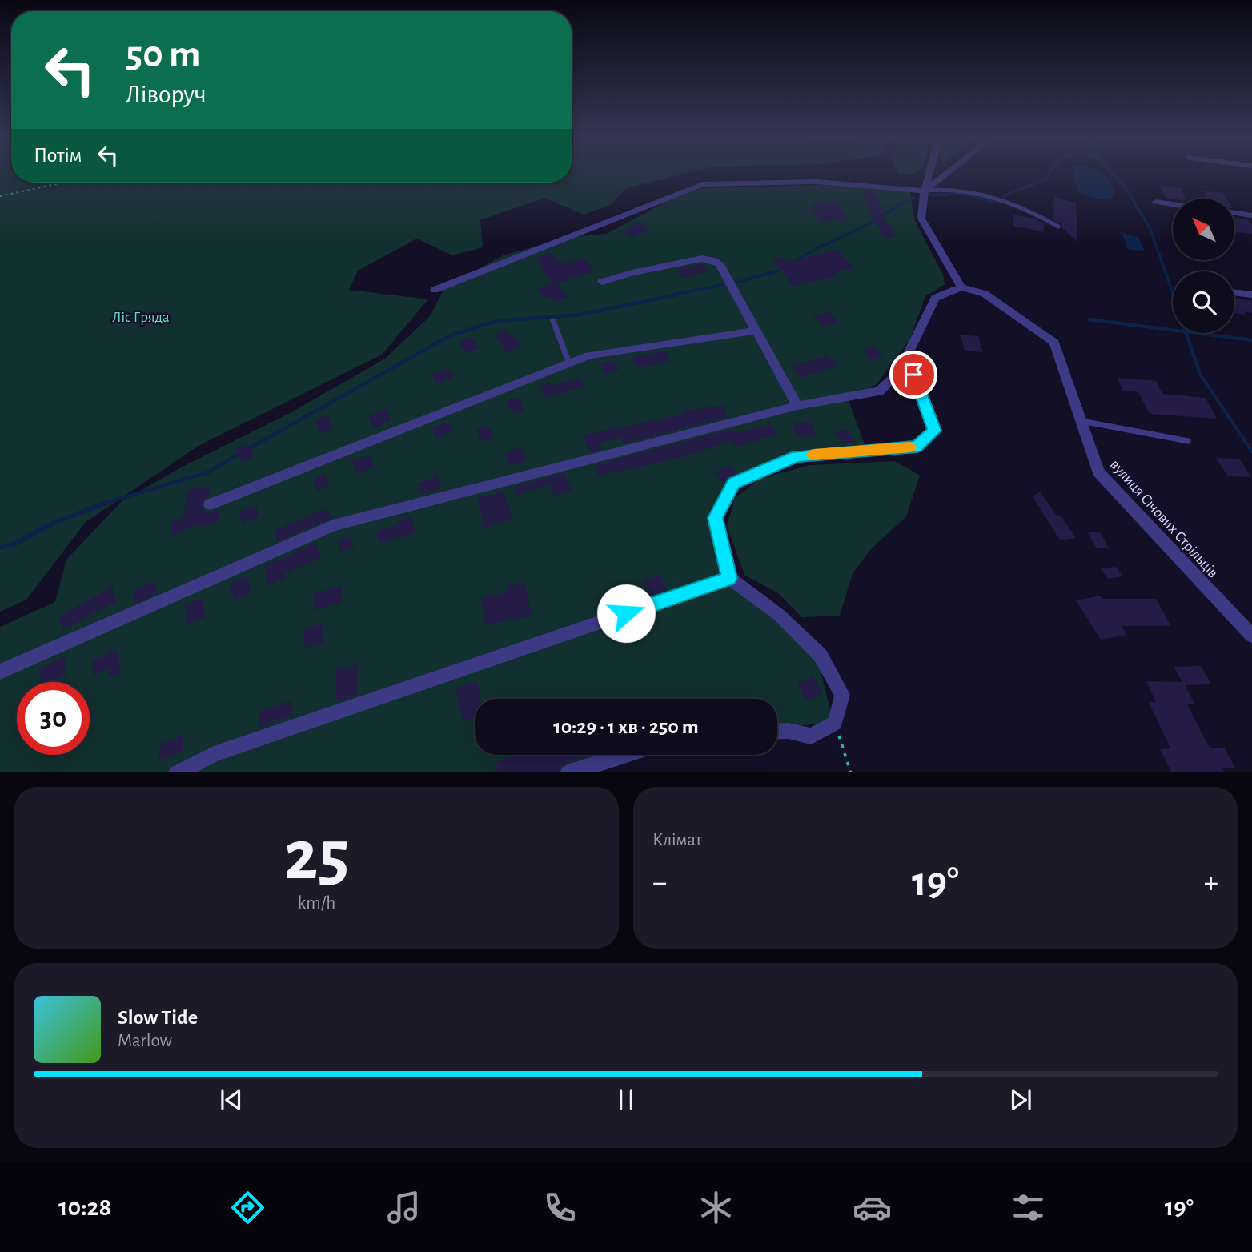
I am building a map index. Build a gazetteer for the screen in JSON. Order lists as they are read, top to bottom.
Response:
{
  "streets": {
    "street": ["вулиця Січових Стрільців"]
  },
  "parks": ["Ліс Гряда"],
  "north": "top left",
  "page": {
    "turn": ["50 m", "Ліворуч"],
    "then": "Потім",
    "limit": "30",
    "trip": "10:29 · 1 хв · 250 m",
    "tile": [
      ["25", "km/h"],
      "Клімат"
    ],
    "heat": ["−", "19°", "+"],
    "song": ["Slow Tide", "Marlow"],
    "tabs": ["10:28", "19°"]
  }
}
